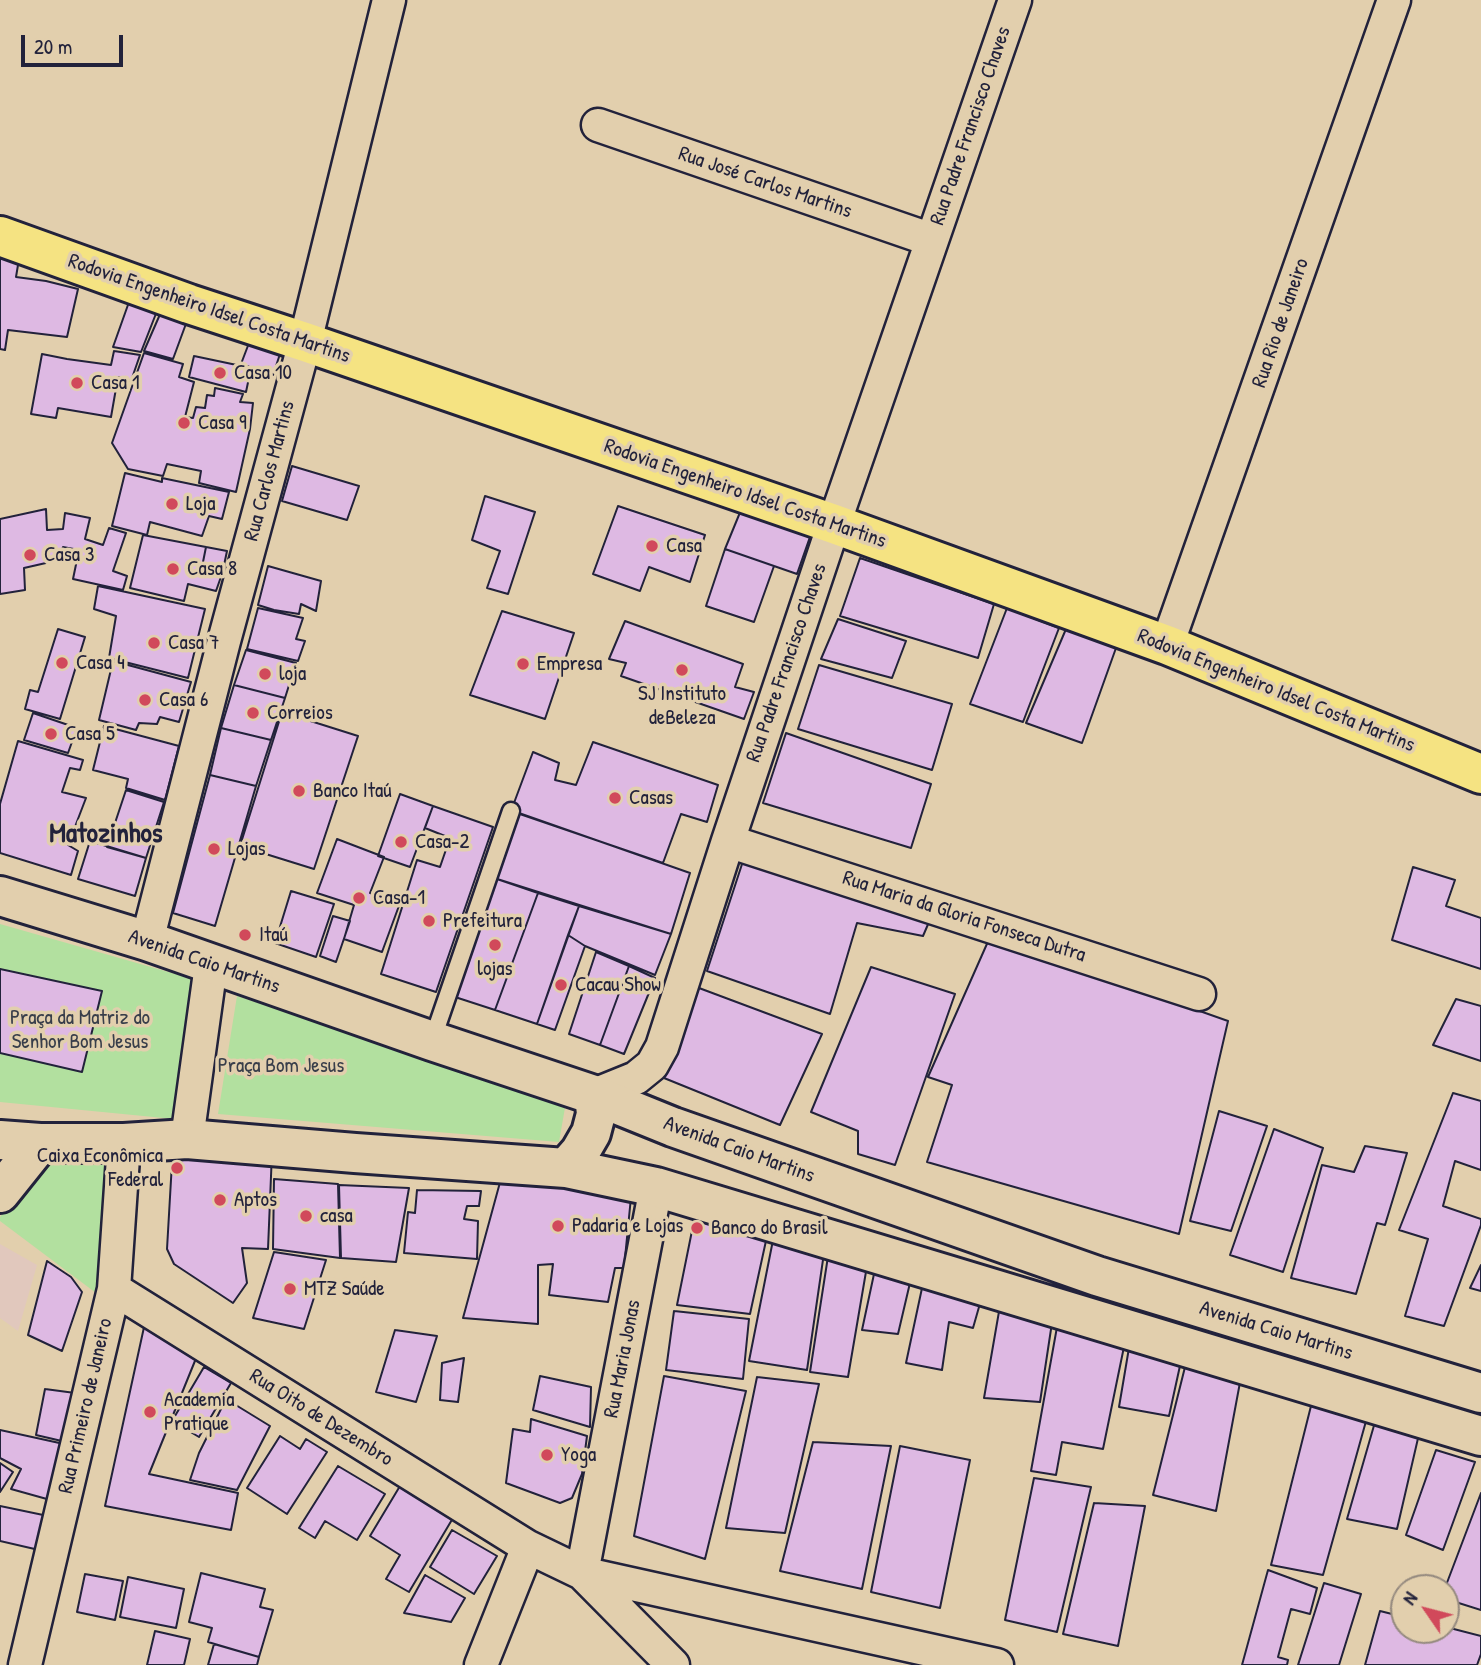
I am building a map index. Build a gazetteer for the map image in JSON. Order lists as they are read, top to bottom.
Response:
{
  "streets": {
    "highway": ["Rodovia Engenheiro Idsel Costa Martins"],
    "main road": ["Avenida Caio Martins"],
    "street": [
      "Rua Padre Francisco Chaves",
      "Rua José Carlos Martins",
      "Rua Rio de Janeiro",
      "Rua Carlos Martins",
      "Rua Maria da Gloria Fonseca Dutra",
      "Rua Maria Jonas",
      "Rua Primeiro de Janeiro",
      "Rua Oito de Dezembro"
    ]
  },
  "crossings": [
    ["Rua Padre Francisco Chaves", "Rua José Carlos Martins"],
    ["Rua Padre Francisco Chaves", "Rodovia Engenheiro Idsel Costa Martins"],
    ["Rua Padre Francisco Chaves", "Rua Maria da Gloria Fonseca Dutra"],
    ["Rua Padre Francisco Chaves", "Avenida Caio Martins"],
    ["Rodovia Engenheiro Idsel Costa Martins", "Rua Rio de Janeiro"],
    ["Rodovia Engenheiro Idsel Costa Martins", "Rua Carlos Martins"],
    ["Rua Carlos Martins", "Avenida Caio Martins"],
    ["Avenida Caio Martins", "Rua Maria Jonas"],
    ["Avenida Caio Martins", "Rua Primeiro de Janeiro"],
    ["Rua Maria Jonas", "Rua Oito de Dezembro"],
    ["Rua Primeiro de Janeiro", "Rua Oito de Dezembro"]
  ],
  "districts": ["Matozinhos"],
  "parks": ["Praça da Matriz do Senhor Bom Jesus", "Praça Bom Jesus"],
  "places": [
    "Casa 10",
    "Casa 1",
    "Casa 9",
    "Loja",
    "Casa",
    "Casa 3",
    "Casa 8",
    "Casa 7",
    "Casa 4",
    "Empresa",
    "SJ Instituto deBeleza",
    "loja",
    "Casa 6",
    "Correios",
    "Casa 5",
    "Banco Itaú",
    "Casas",
    "Casa-2",
    "Lojas",
    "Casa-1",
    "Prefeitura",
    "Itaú",
    "lojas",
    "Cacau Show",
    "Caixa Econômica Federal",
    "Aptos",
    "casa",
    "Padaria e Lojas",
    "Banco do Brasil",
    "MTZ Saúde",
    "Academia Pratique",
    "Yoga"
  ],
  "scale_bar": "20 m",
  "north": "top left"
}
